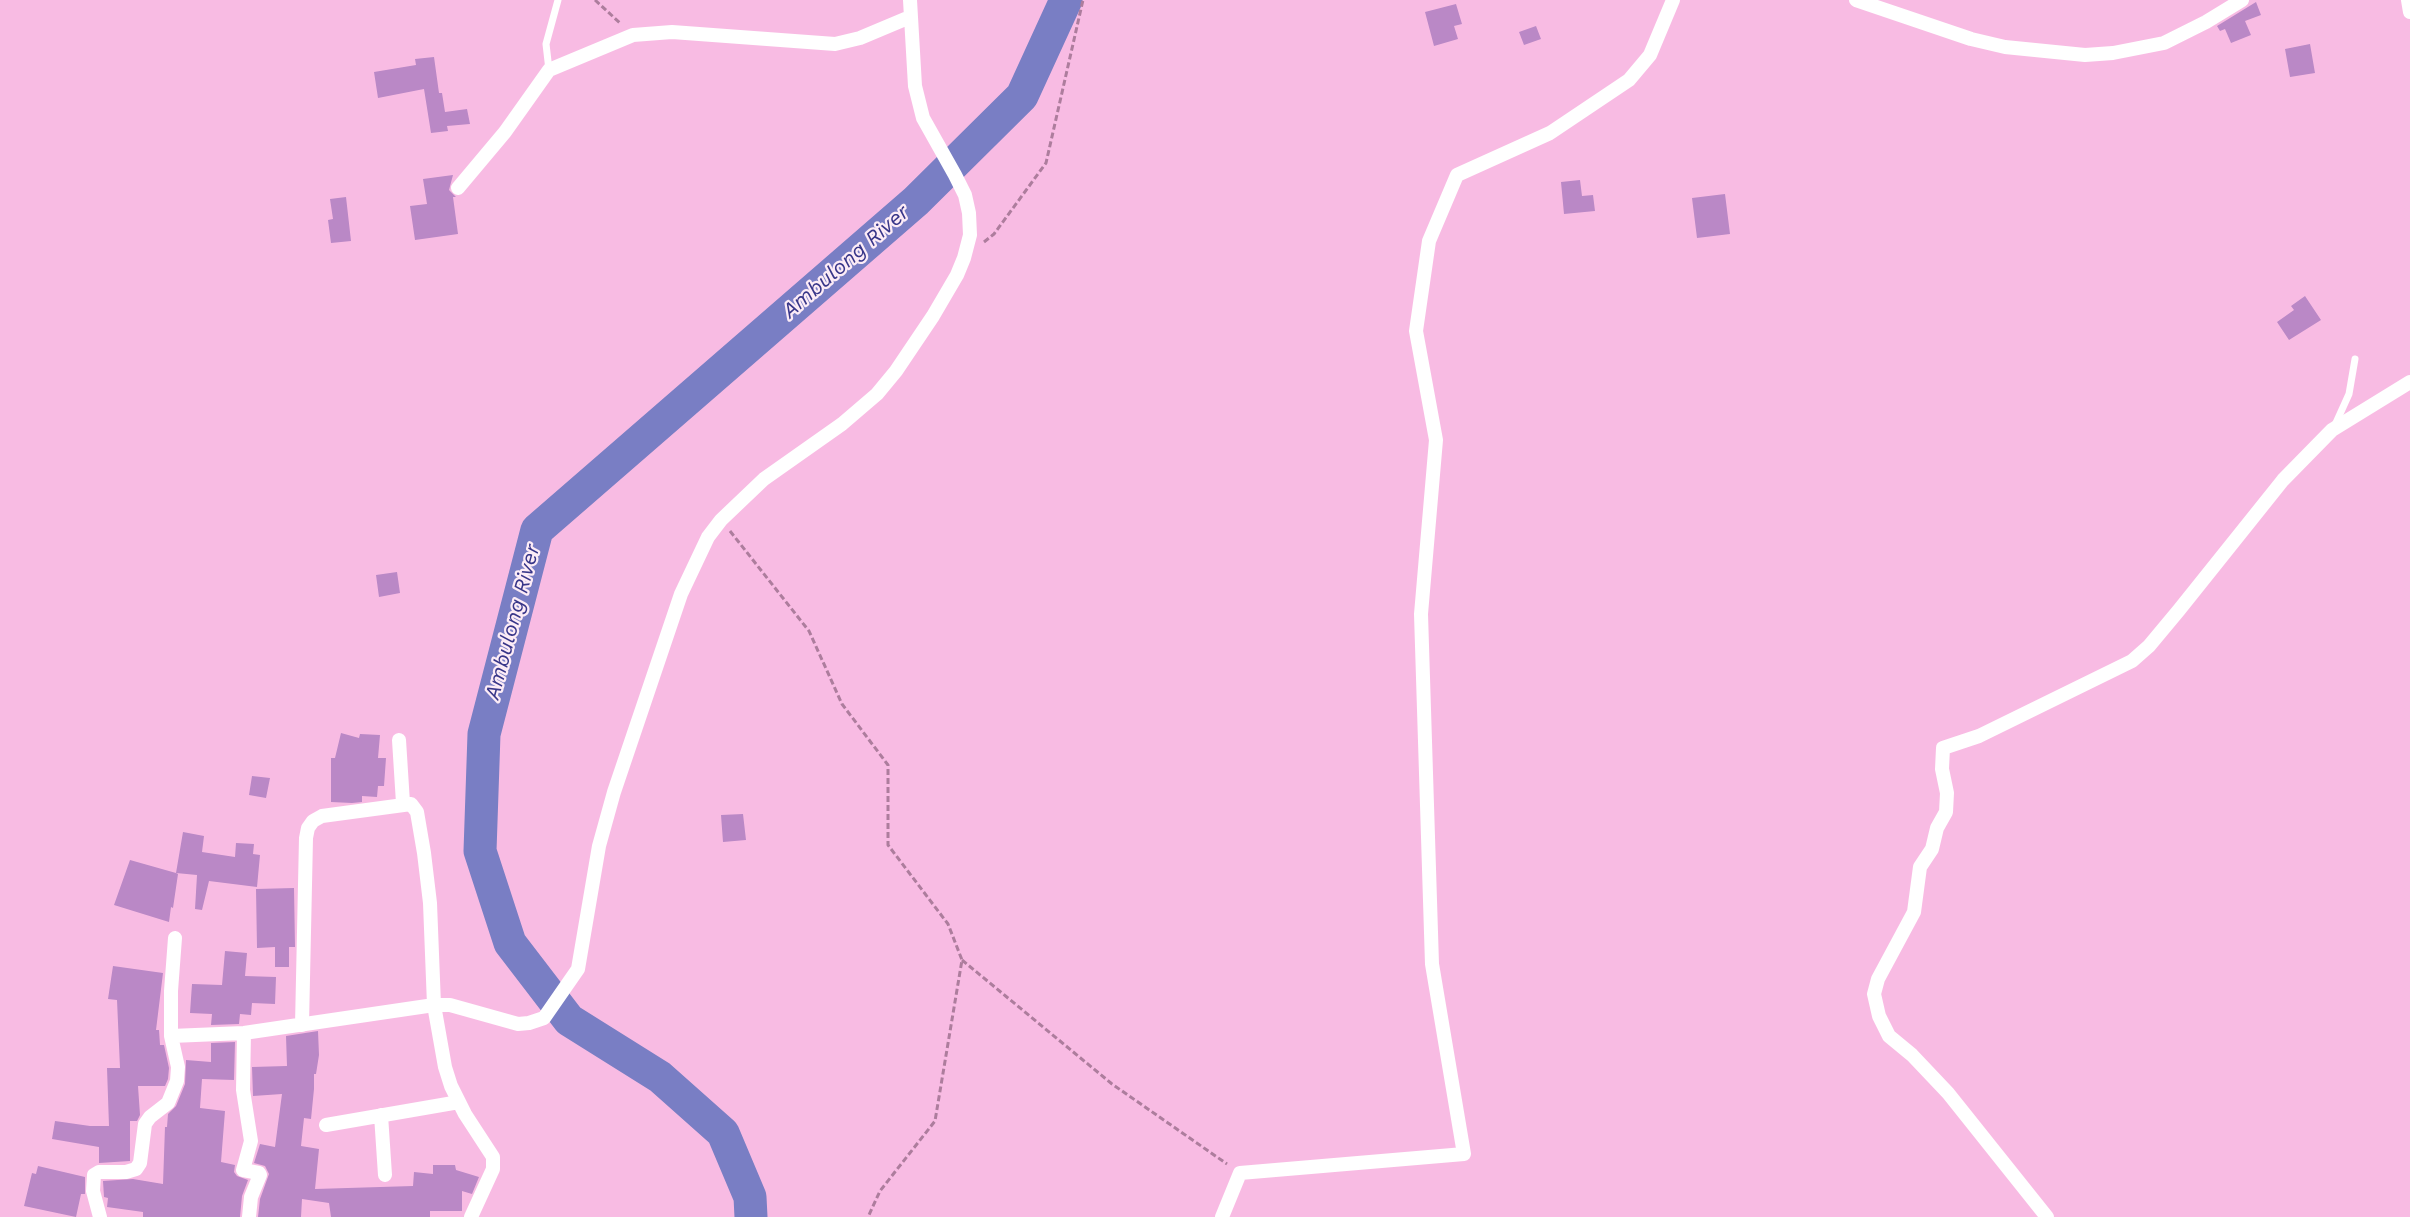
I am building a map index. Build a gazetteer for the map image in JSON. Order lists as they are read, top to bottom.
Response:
{
  "water": ["Ambulong River"]
}
